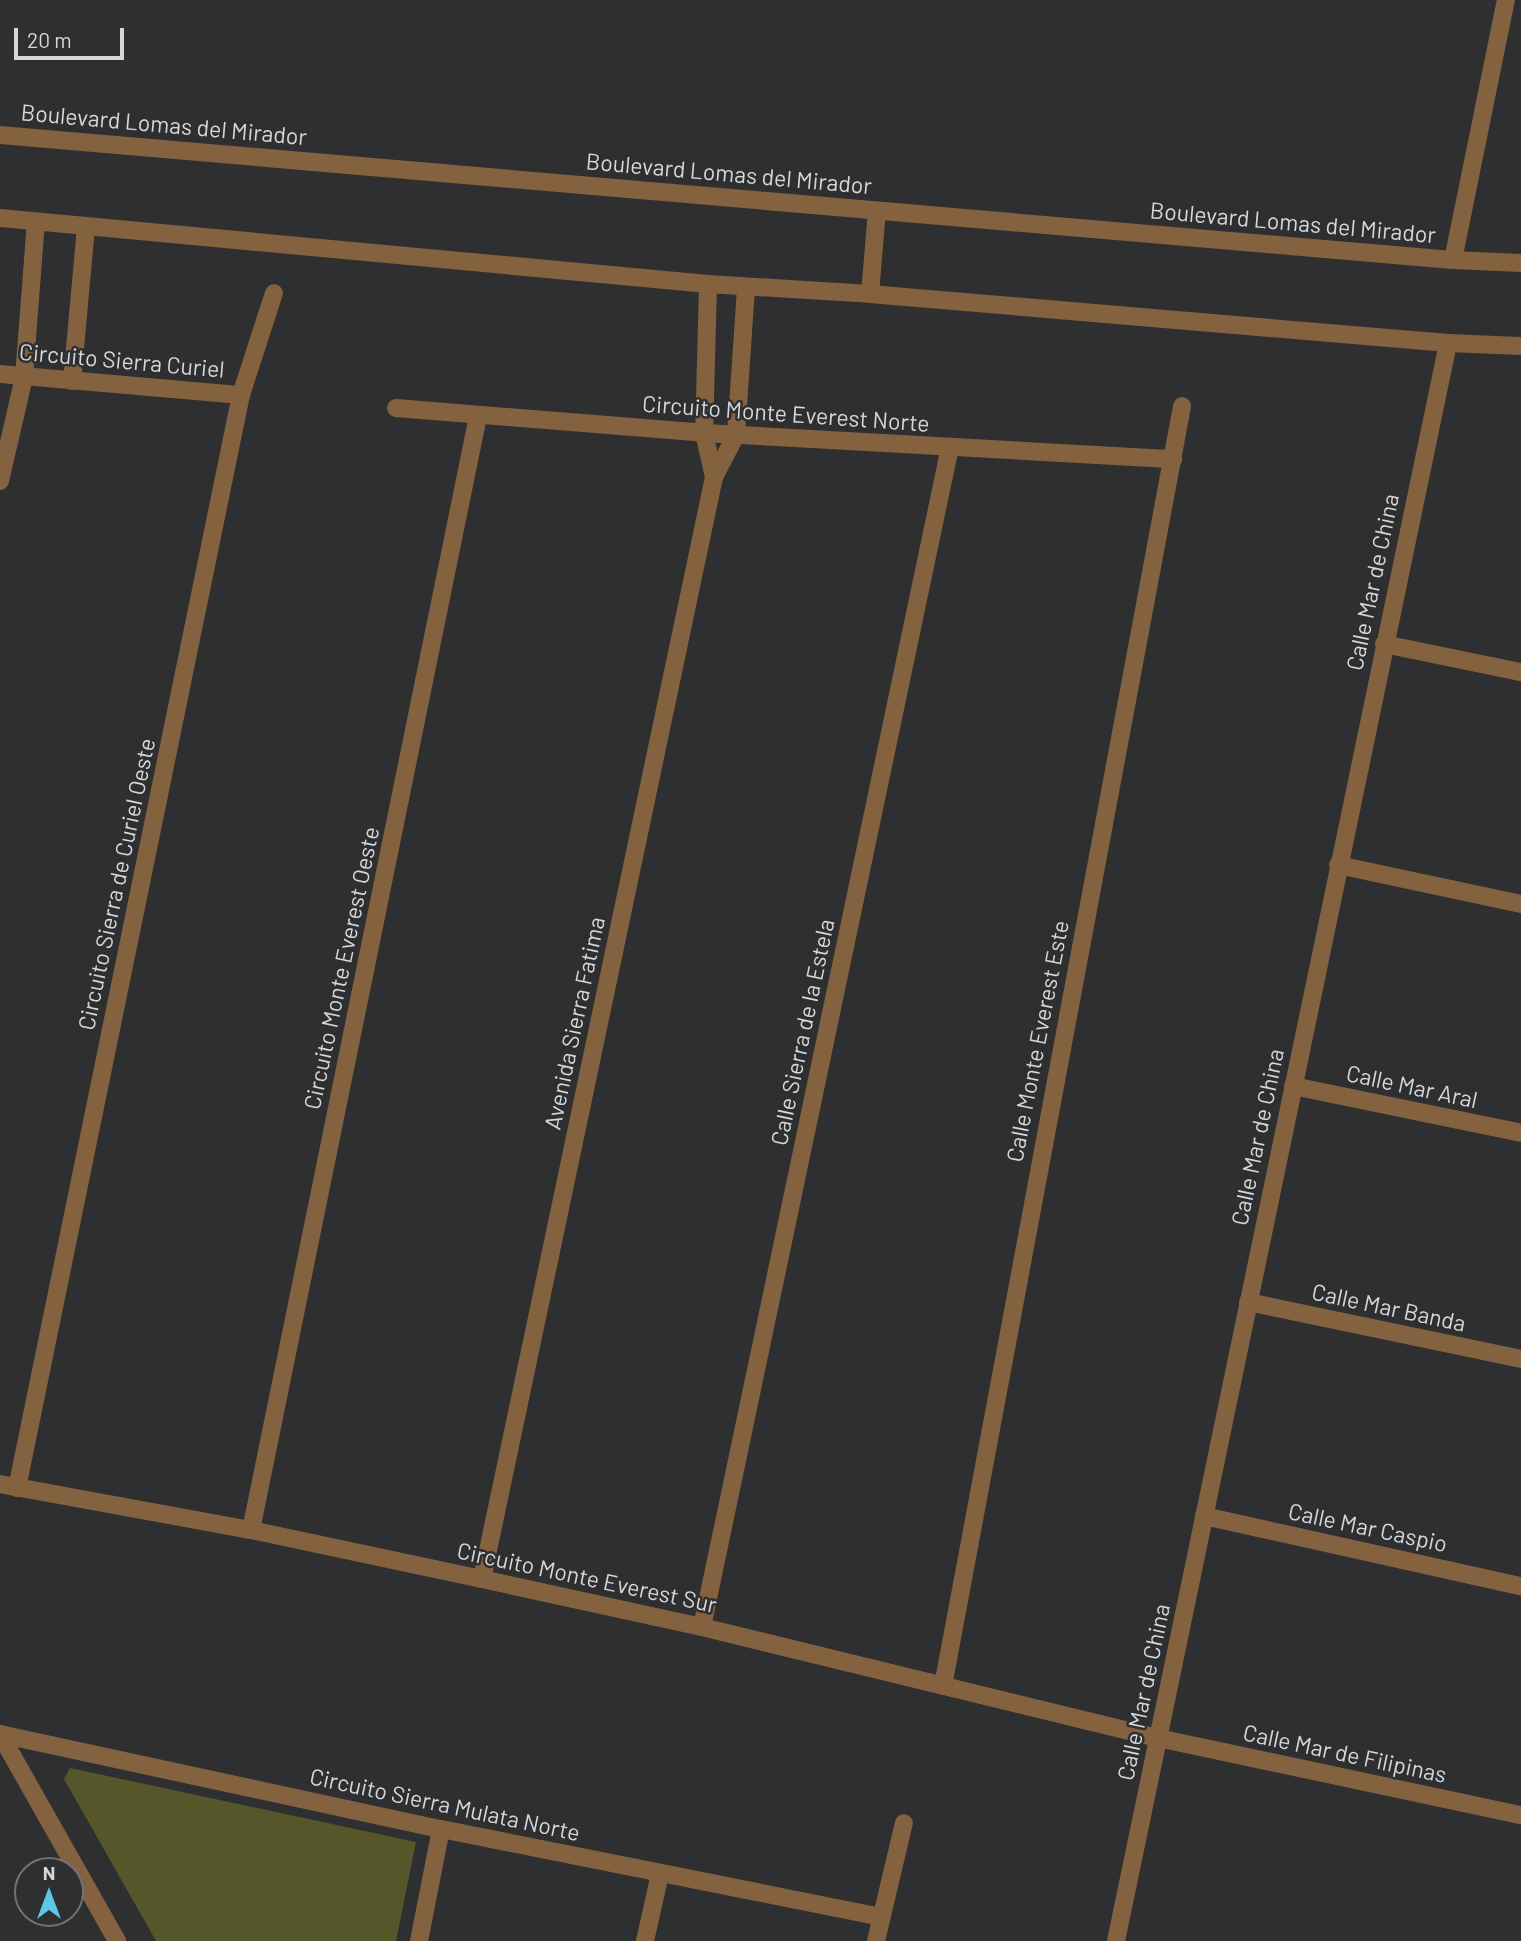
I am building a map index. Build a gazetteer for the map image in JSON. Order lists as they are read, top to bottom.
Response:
{
  "streets": {
    "street": [
      "Boulevard Lomas del Mirador",
      "Circuito Sierra Curiel",
      "Circuito Monte Everest Norte",
      "Calle Mar de China",
      "Circuito Sierra de Curiel Oeste",
      "Circuito Monte Everest Oeste",
      "Avenida Sierra Fatima",
      "Calle Sierra de la Estela",
      "Calle Monte Everest Este",
      "Calle Mar Aral",
      "Calle Mar Banda",
      "Calle Mar Caspio",
      "Circuito Monte Everest Sur",
      "Calle Mar de Filipinas",
      "Circuito Sierra Mulata Norte"
    ]
  },
  "crossings": [
    ["Circuito Sierra Curiel", "Circuito Sierra de Curiel Oeste"],
    ["Circuito Monte Everest Norte", "Circuito Monte Everest Oeste"],
    ["Circuito Monte Everest Norte", "Avenida Sierra Fatima"],
    ["Circuito Monte Everest Norte", "Calle Sierra de la Estela"],
    ["Circuito Monte Everest Norte", "Calle Monte Everest Este"],
    ["Calle Mar de China", "Calle Mar Aral"],
    ["Calle Mar de China", "Calle Mar Banda"],
    ["Calle Mar de China", "Calle Mar Caspio"],
    ["Calle Mar de China", "Circuito Monte Everest Sur"],
    ["Calle Mar de China", "Calle Mar de Filipinas"],
    ["Circuito Sierra de Curiel Oeste", "Circuito Monte Everest Sur"],
    ["Circuito Monte Everest Oeste", "Circuito Monte Everest Sur"],
    ["Avenida Sierra Fatima", "Circuito Monte Everest Sur"],
    ["Calle Sierra de la Estela", "Circuito Monte Everest Sur"],
    ["Calle Monte Everest Este", "Circuito Monte Everest Sur"],
    ["Circuito Monte Everest Sur", "Calle Mar de Filipinas"]
  ],
  "scale_bar": "20 m",
  "north": "top"
}
